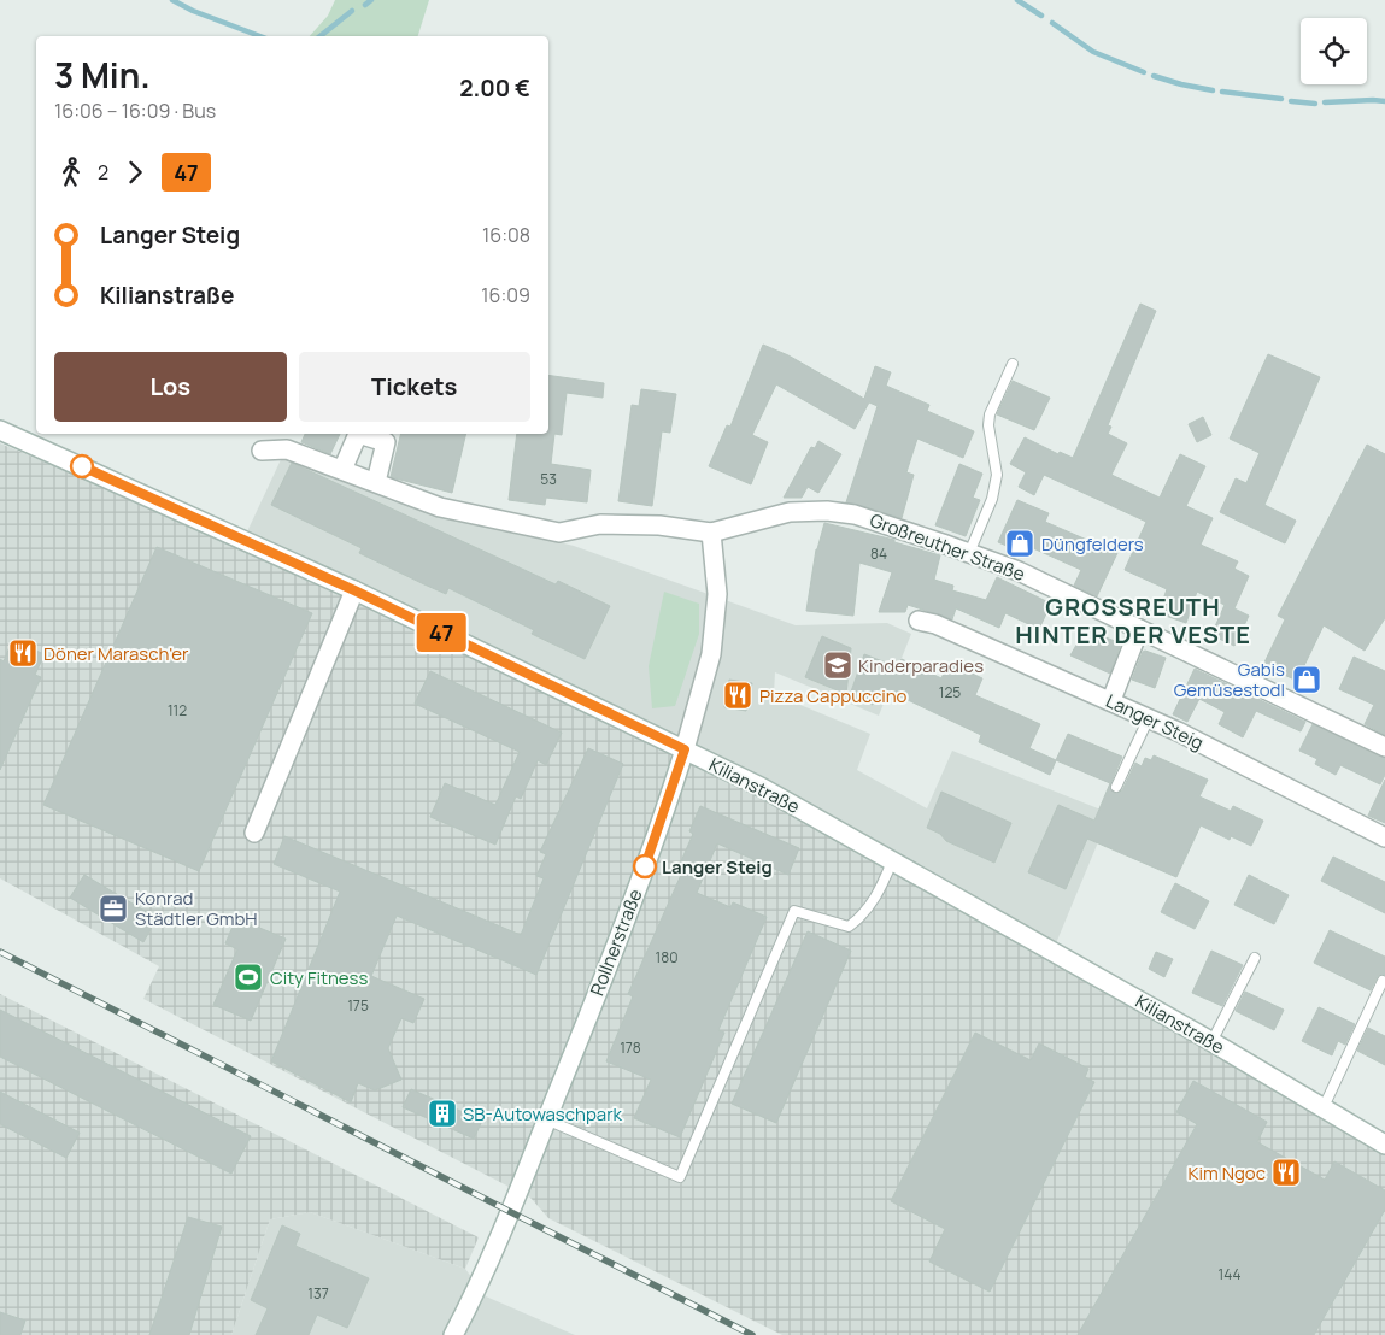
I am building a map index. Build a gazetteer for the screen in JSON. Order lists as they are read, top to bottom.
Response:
{
  "streets": {
    "street": [
      "Großreuther Straße",
      "Langer Steig",
      "Kilianstraße",
      "Rollnerstraße"
    ]
  },
  "crossings": [
    ["Großreuther Straße", "Rollnerstraße"],
    ["Kilianstraße", "Rollnerstraße"]
  ],
  "districts": ["GROSSREUTH HINTER DER VESTE"],
  "places": {
    "shop": ["Düngfelders", "Gabis Gemüsestodl"],
    "restaurant": ["Döner Marasch'er", "Pizza Cappuccino", "Kim Ngoc"],
    "school or university": ["Kinderparadies"],
    "other": ["Langer Steig"],
    "office": ["Konrad Städtler GmbH"],
    "sports": ["City Fitness"],
    "building": ["SB-Autowaschpark"]
  },
  "lines": ["bus line 47"],
  "house_numbers": [
    "53",
    "84",
    "125",
    "112",
    "180",
    "175",
    "178",
    "144",
    "137"
  ],
  "page": {
    "on_map": "47",
    "heading": ["3 Min.", "16:06 – 16:09 · Bus", "2.00 €"],
    "legs": ["2", "47"],
    "list": [
      {
        "name": "Langer Steig",
        "value": "16:08"
      },
      {
        "name": "Kilianstraße",
        "value": "16:09"
      }
    ],
    "buttons": ["Los", "Tickets"]
  }
}
